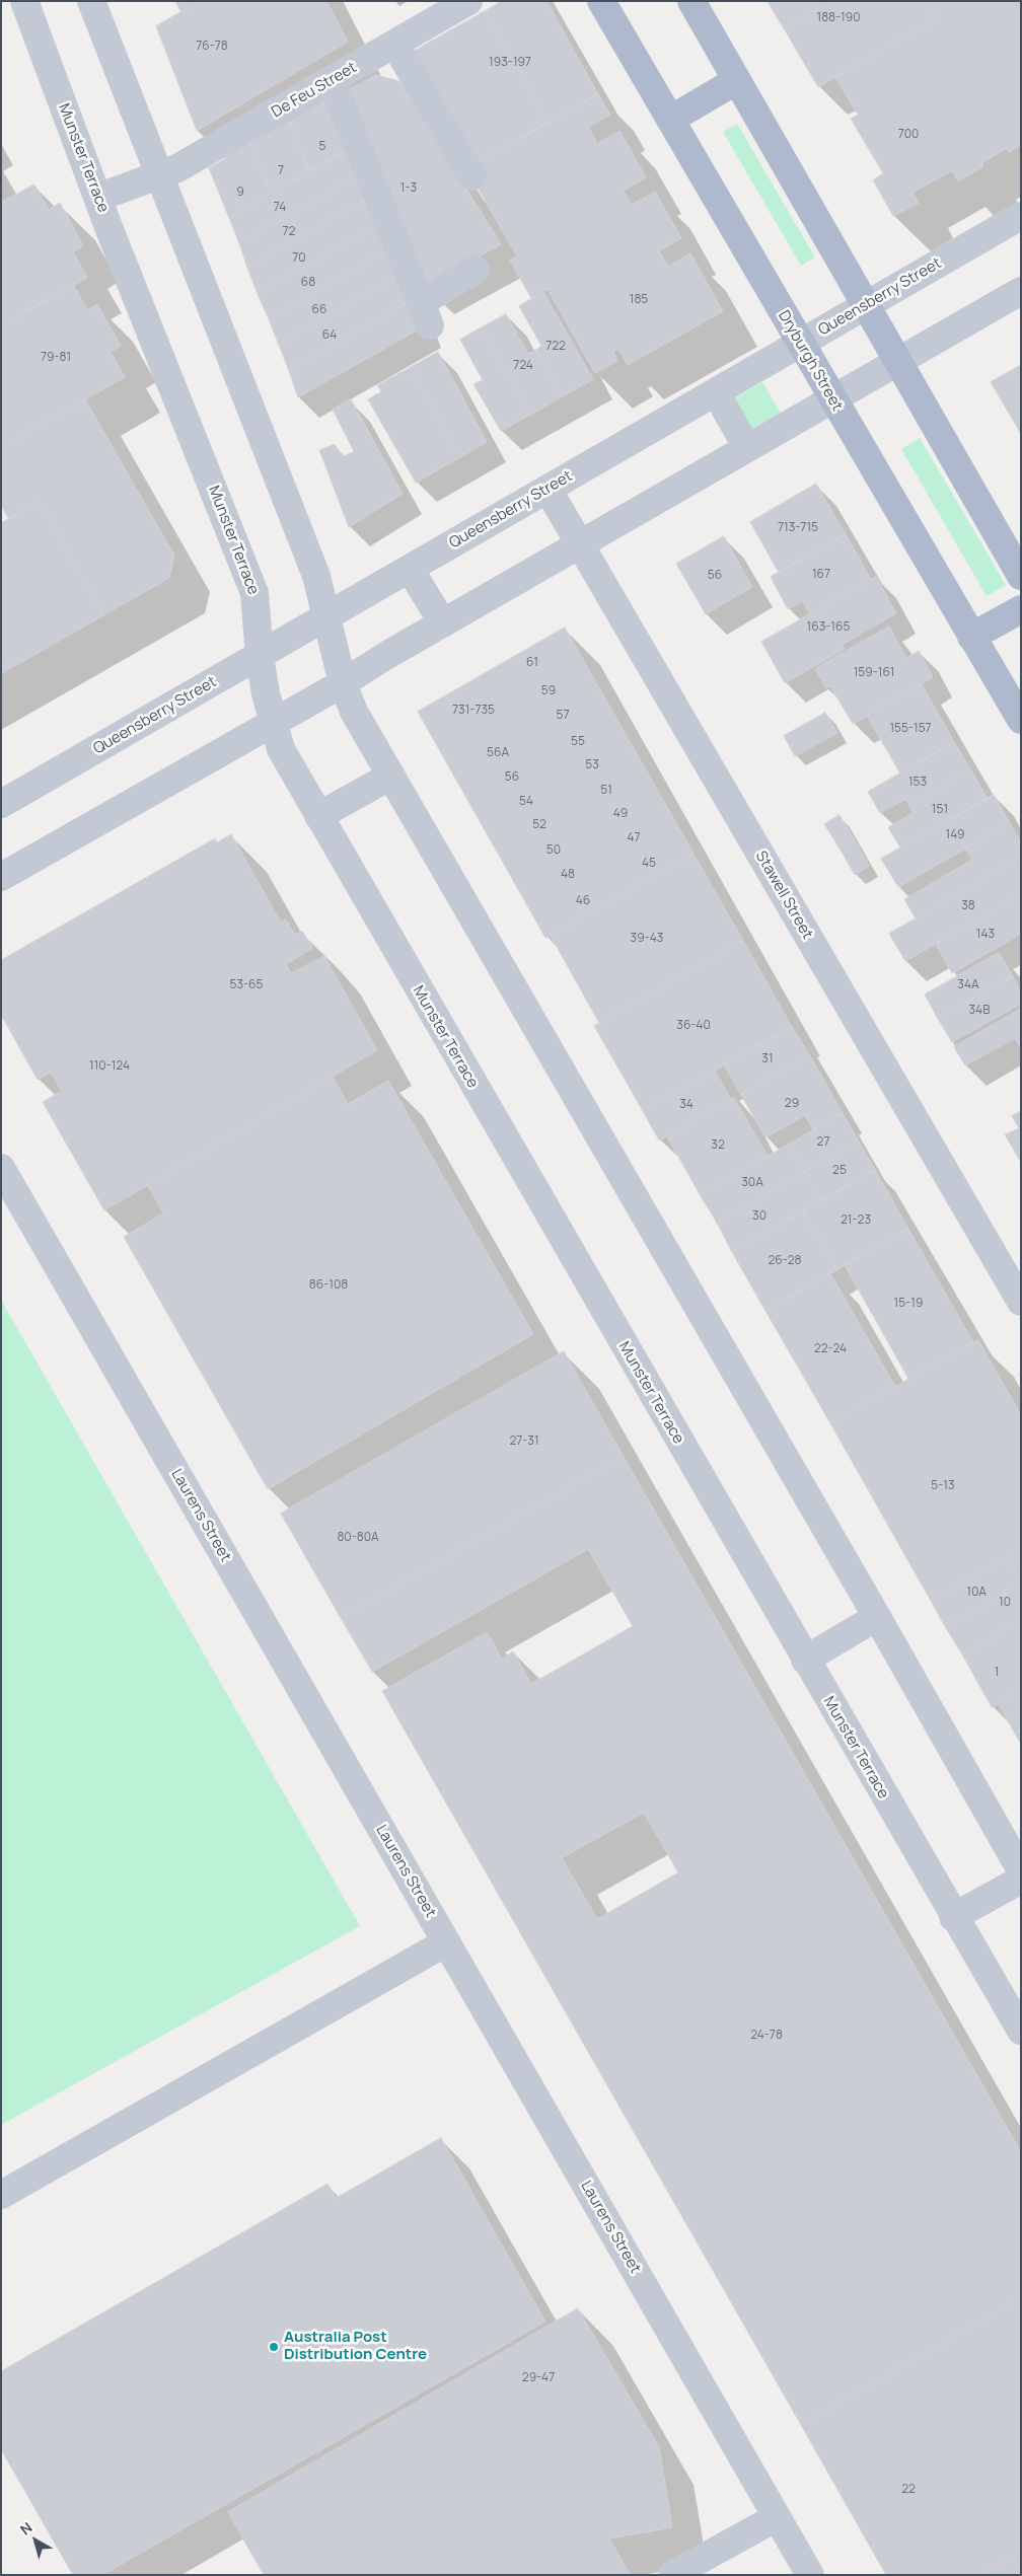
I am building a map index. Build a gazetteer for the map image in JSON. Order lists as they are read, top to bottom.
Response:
{
  "streets": {
    "main road": ["Dryburgh Street"],
    "street": [
      "De Feu Street",
      "Munster Terrace",
      "Queensberry Street",
      "Stawell Street",
      "Laurens Street"
    ]
  },
  "crossings": [
    ["De Feu Street", "Munster Terrace"],
    ["Munster Terrace", "Queensberry Street"],
    ["Queensberry Street", "Dryburgh Street"],
    ["Queensberry Street", "Stawell Street"]
  ],
  "places": ["Australia Post Distribution Centre"],
  "house_numbers": [
    "188-190",
    "76-78",
    "193-197",
    "700",
    "5",
    "7",
    "1-3",
    "9",
    "74",
    "72",
    "70",
    "68",
    "185",
    "66",
    "64",
    "722",
    "79-81",
    "724",
    "713-715",
    "167",
    "56",
    "163-165",
    "61",
    "159-161",
    "59",
    "731-735",
    "57",
    "155-157",
    "55",
    "56A",
    "53",
    "56",
    "153",
    "51",
    "54",
    "151",
    "49",
    "52",
    "149",
    "47",
    "50",
    "45",
    "48",
    "46",
    "38",
    "143",
    "39-43",
    "53-65",
    "34A",
    "34B",
    "36-40",
    "31",
    "110-124",
    "29",
    "34",
    "27",
    "32",
    "25",
    "30A",
    "30",
    "21-23",
    "26-28",
    "86-108",
    "15-19",
    "22-24",
    "27-31",
    "5-13",
    "80-80A",
    "10A",
    "10",
    "1",
    "24-78",
    "29-47",
    "22"
  ],
  "north": "top left"
}
